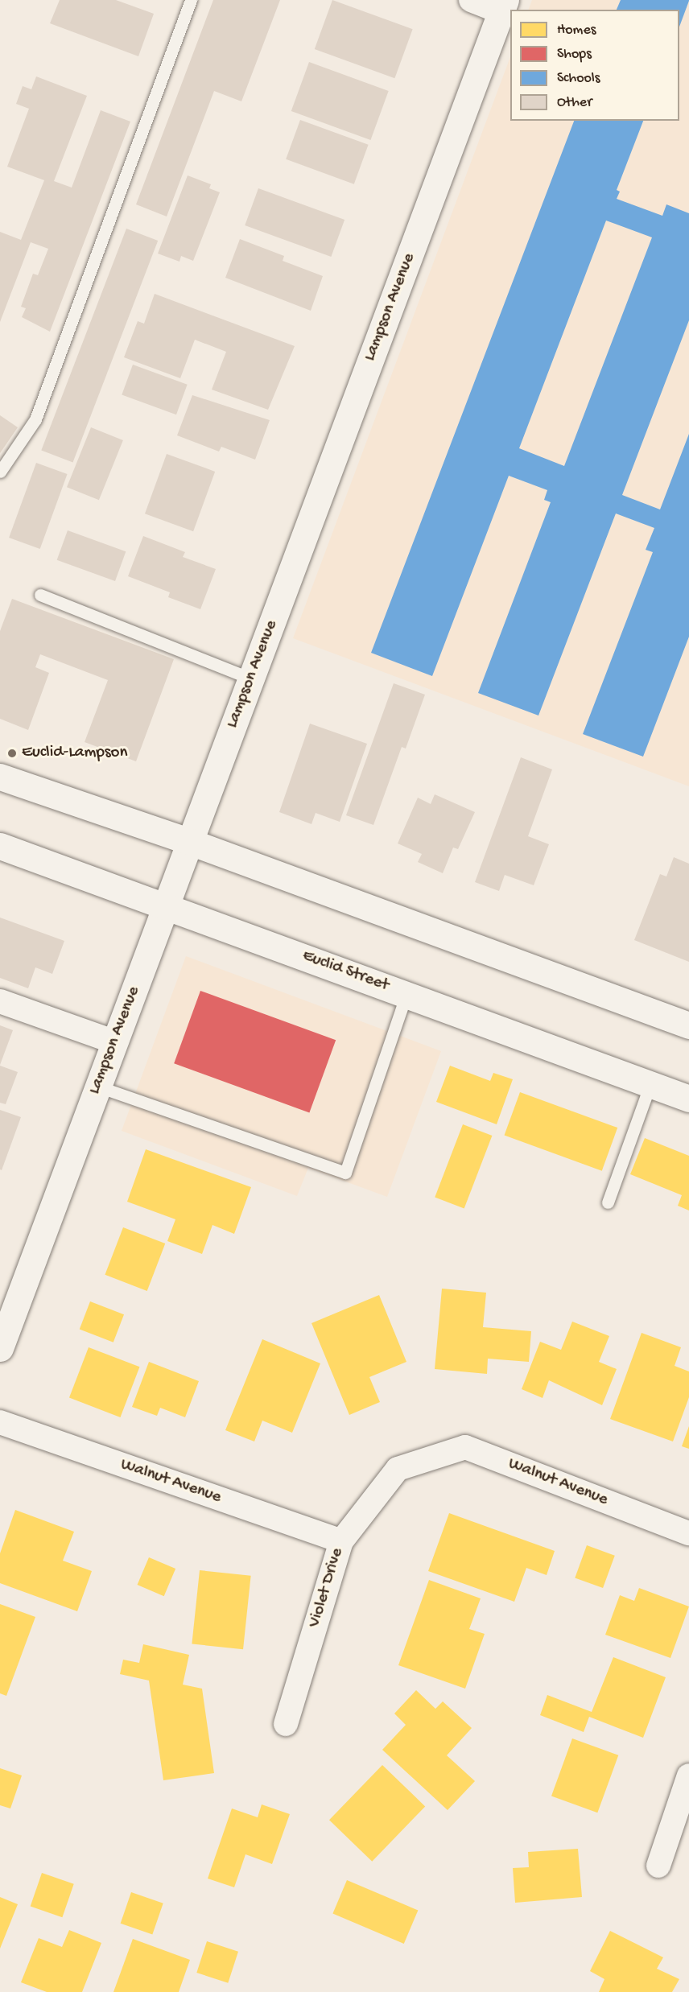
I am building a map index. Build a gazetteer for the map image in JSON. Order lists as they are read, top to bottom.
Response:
{
  "streets": {
    "main road": ["Lampson Avenue", "Euclid Street"],
    "street": ["Walnut Avenue", "Violet Drive"]
  },
  "crossings": [
    ["Lampson Avenue", "Euclid Street"],
    ["Walnut Avenue", "Violet Drive"]
  ],
  "places": ["Euclid-Lampson"],
  "legend": [
    "Homes",
    "Shops",
    "Schools",
    "Other"
  ]
}
